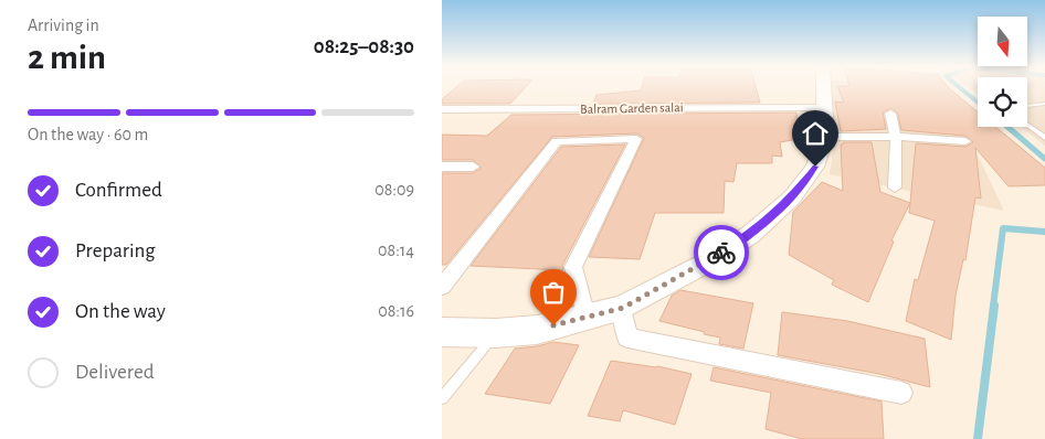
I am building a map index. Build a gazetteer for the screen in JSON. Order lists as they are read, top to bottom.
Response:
{
  "streets": {
    "street": ["Balram Garden salai"]
  },
  "north": "bottom",
  "page": {
    "heading": ["2 min", "Arriving in", "08:25–08:30"],
    "bar": "On the way · 60 m",
    "list": [
      ["Confirmed", "08:09"],
      ["Preparing", "08:14"],
      ["On the way", "08:16"],
      "Delivered"
    ]
  }
}
